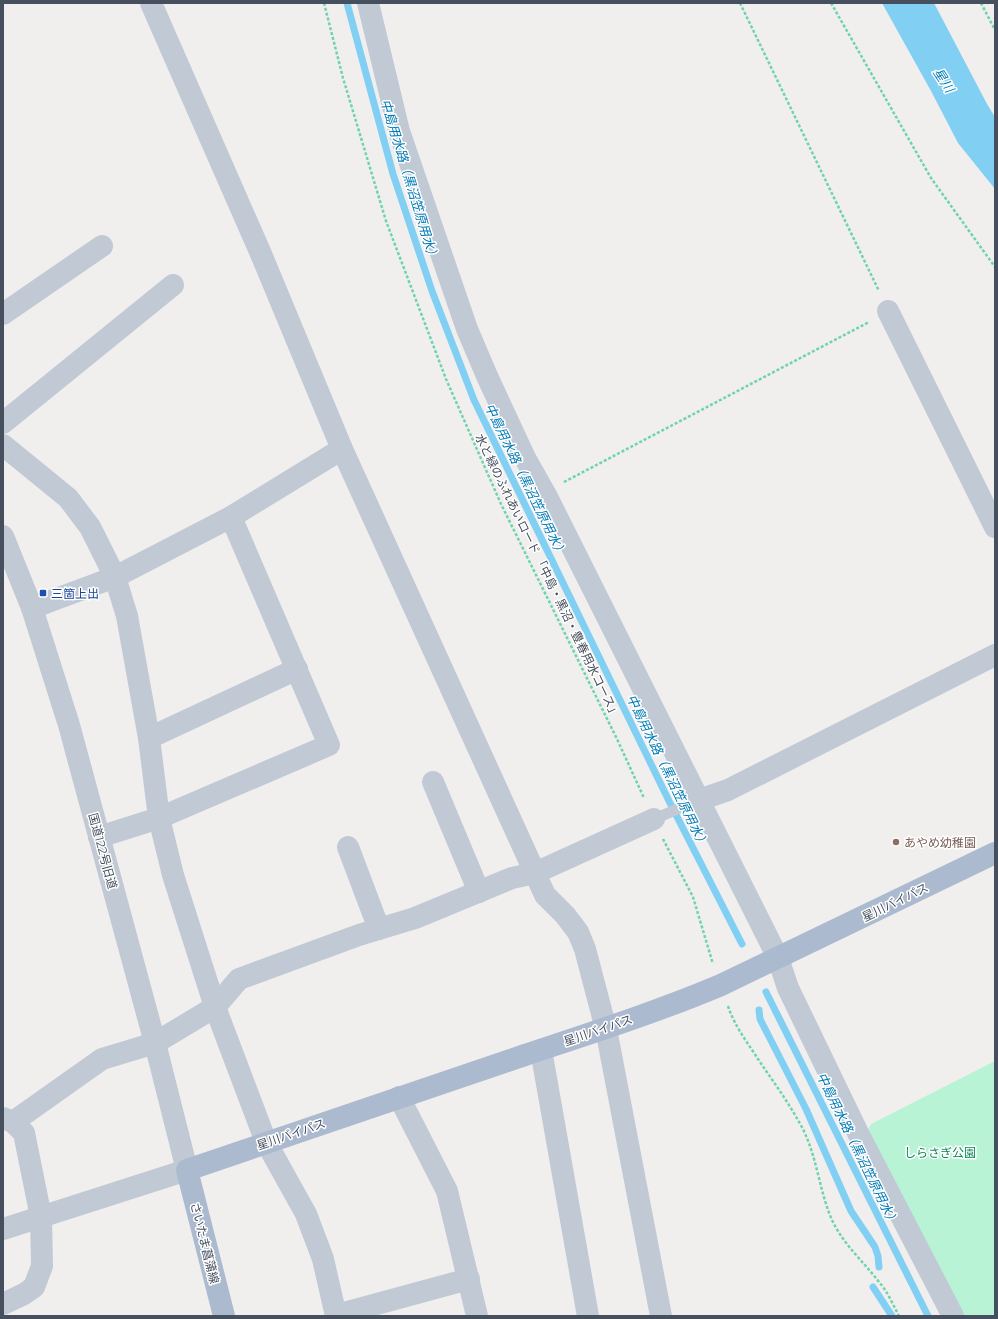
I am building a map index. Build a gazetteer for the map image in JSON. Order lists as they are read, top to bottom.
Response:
{
  "streets": {
    "main road": ["星川バイパス", "さいたま菖蒲線"],
    "street": ["国道122号旧道"],
    "path": ["水と緑のふれあいロード 「中島・黒沼・豊春用水コース」"]
  },
  "crossings": [
    ["国道122号旧道", "星川バイパス"],
    ["国道122号旧道", "さいたま菖蒲線"],
    ["星川バイパス", "さいたま菖蒲線"]
  ],
  "water": ["星川", "中島用水路（黒沼笠原用水）"],
  "parks": ["しらさぎ公園"],
  "places": {
    "transit": ["三箇上出"],
    "other": ["あやめ幼稚園"]
  }
}
